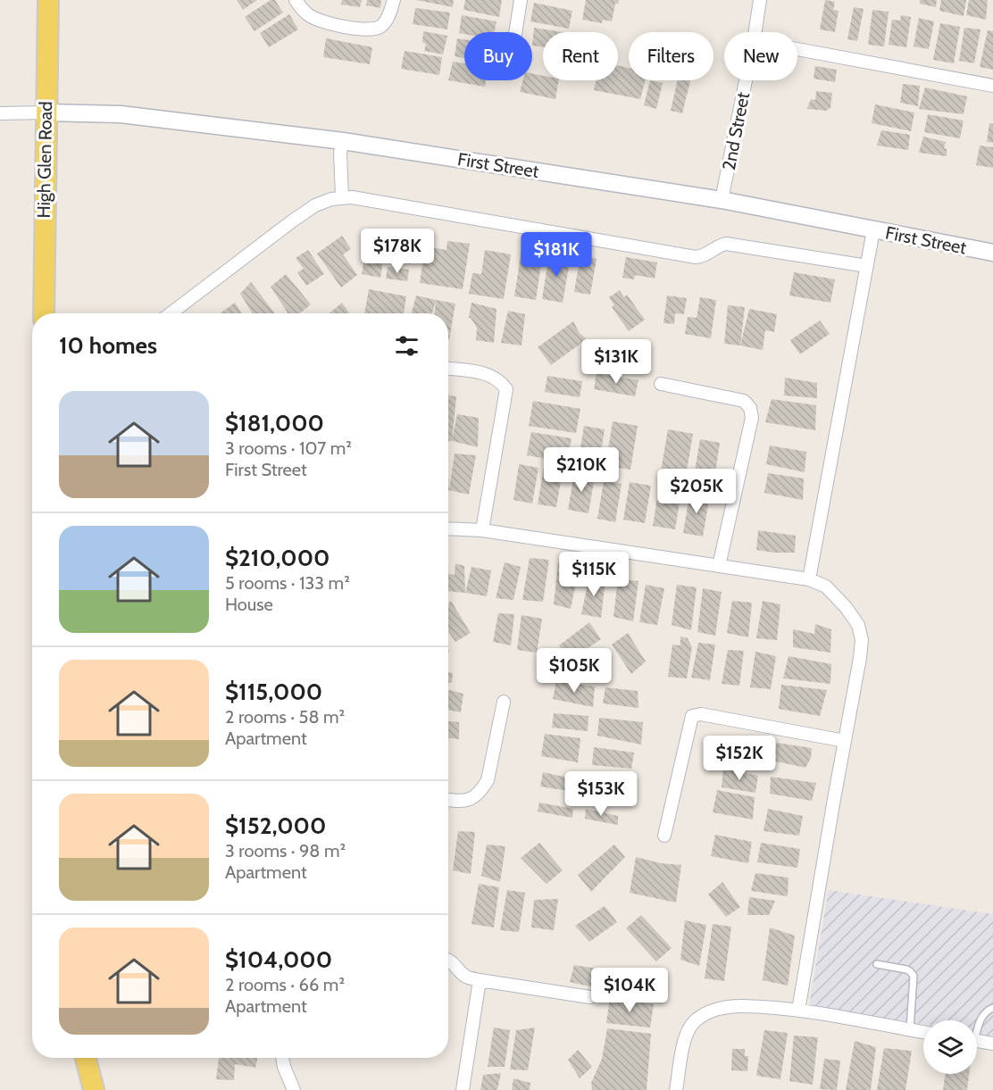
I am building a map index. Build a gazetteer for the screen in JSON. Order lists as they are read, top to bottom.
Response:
{
  "streets": {
    "main road": ["High Glen Road"],
    "street": ["2nd Street", "First Street"]
  },
  "crossings": [
    ["2nd Street", "First Street"],
    ["High Glen Road", "First Street"]
  ],
  "page": {
    "chip": [
      "Buy",
      "Rent",
      "Filters",
      "New"
    ],
    "price": [
      "$178K",
      "$181K",
      "$131K",
      "$210K",
      "$205K",
      "$115K",
      "$105K",
      "$152K",
      "$153K",
      "$104K"
    ],
    "heading": "10 homes",
    "list": [
      {
        "name": "$181,000",
        "note": "3 rooms · 107 m² · First Street"
      },
      {
        "name": "$210,000",
        "note": "5 rooms · 133 m² · House"
      },
      {
        "name": "$115,000",
        "note": "2 rooms · 58 m² · Apartment"
      },
      {
        "name": "$152,000",
        "note": "3 rooms · 98 m² · Apartment"
      },
      {
        "name": "$104,000",
        "note": "2 rooms · 66 m² · Apartment"
      }
    ]
  }
}
